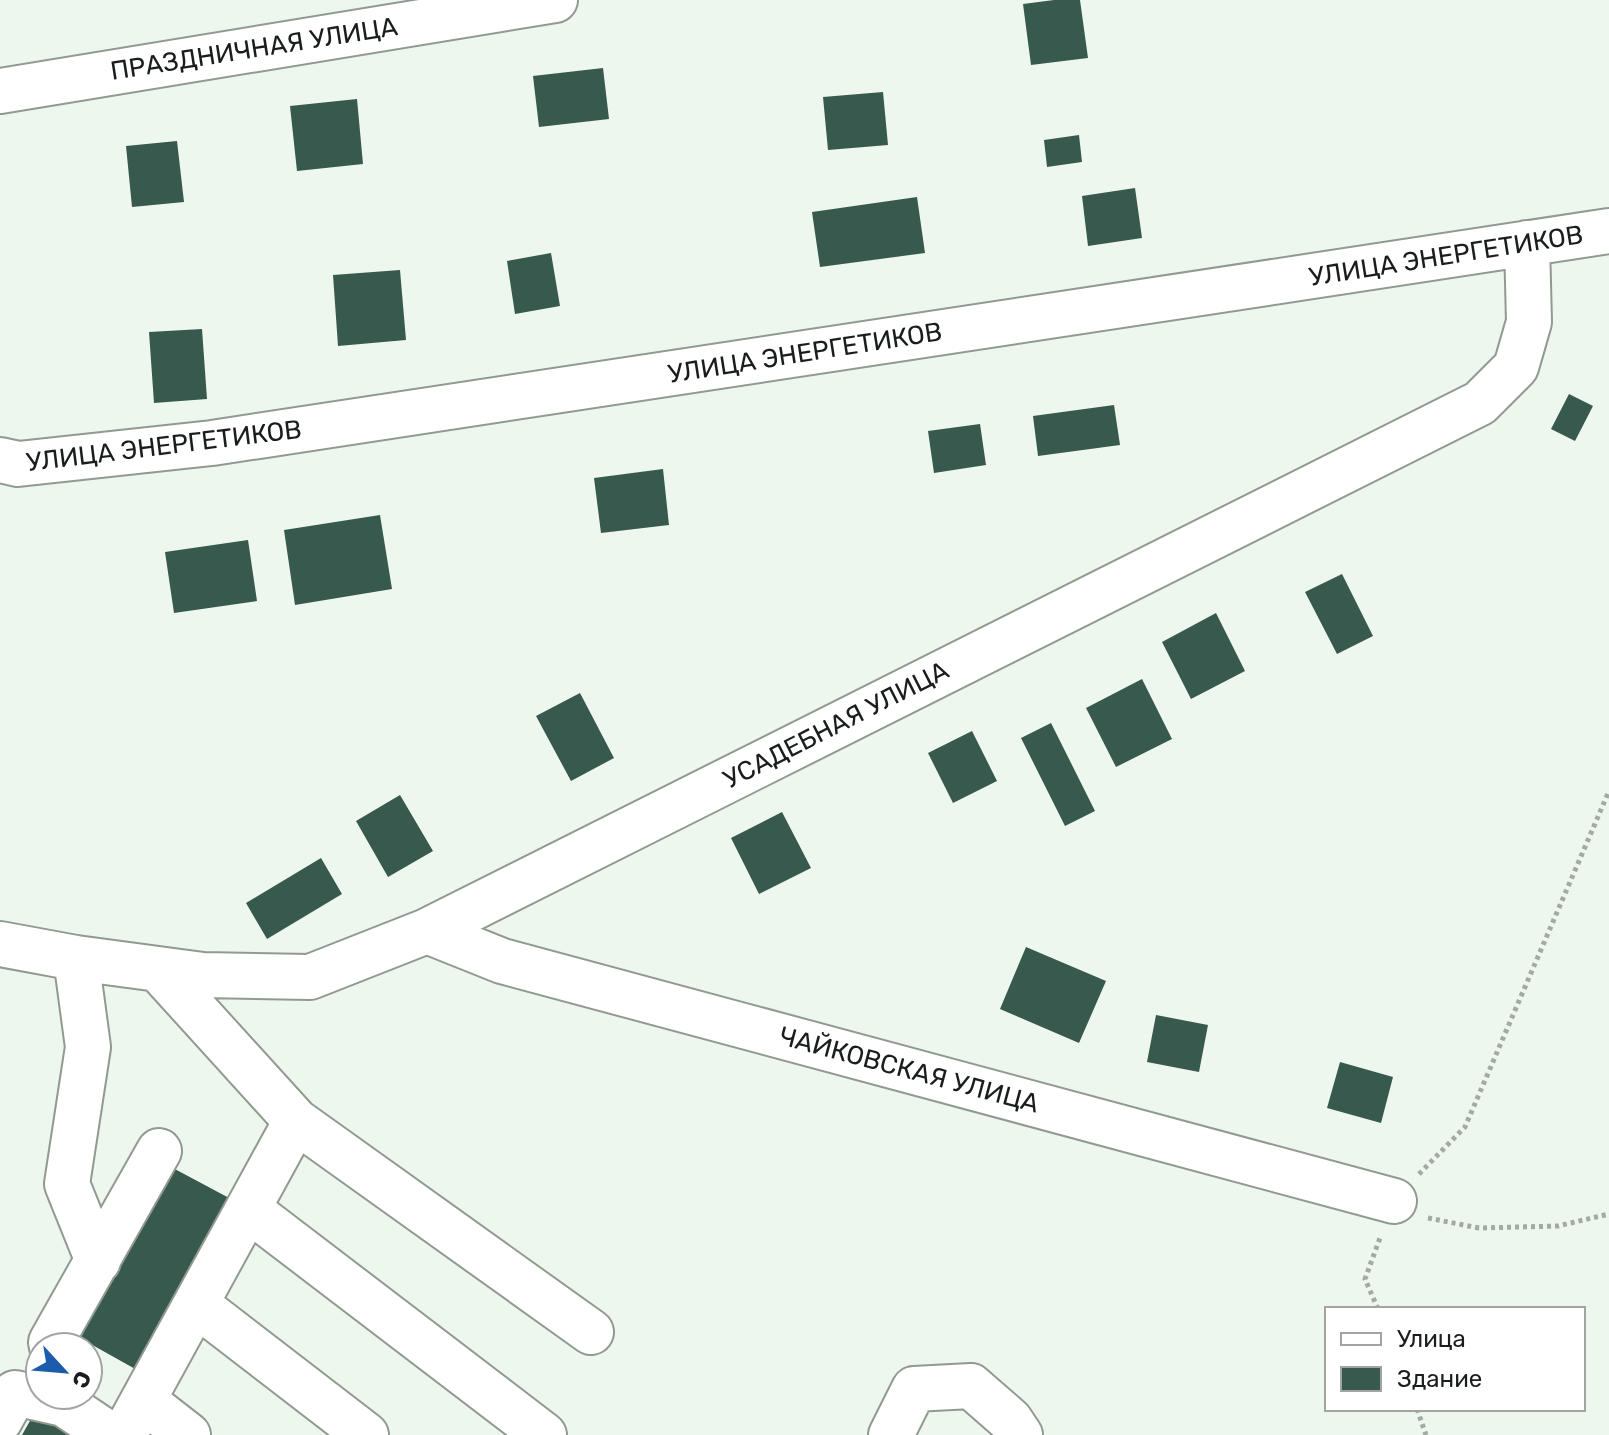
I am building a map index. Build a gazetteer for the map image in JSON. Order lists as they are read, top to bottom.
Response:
{
  "streets": {
    "street": [
      "ПРАЗДНИЧНАЯ УЛИЦА",
      "УЛИЦА ЭНЕРГЕТИКОВ",
      "УСАДЕБНАЯ УЛИЦА",
      "ЧАЙКОВСКАЯ УЛИЦА"
    ]
  },
  "crossings": [
    ["УЛИЦА ЭНЕРГЕТИКОВ", "УСАДЕБНАЯ УЛИЦА"],
    ["УСАДЕБНАЯ УЛИЦА", "ЧАЙКОВСКАЯ УЛИЦА"]
  ],
  "legend": ["Улица", "Здание"],
  "north": "bottom right"
}
